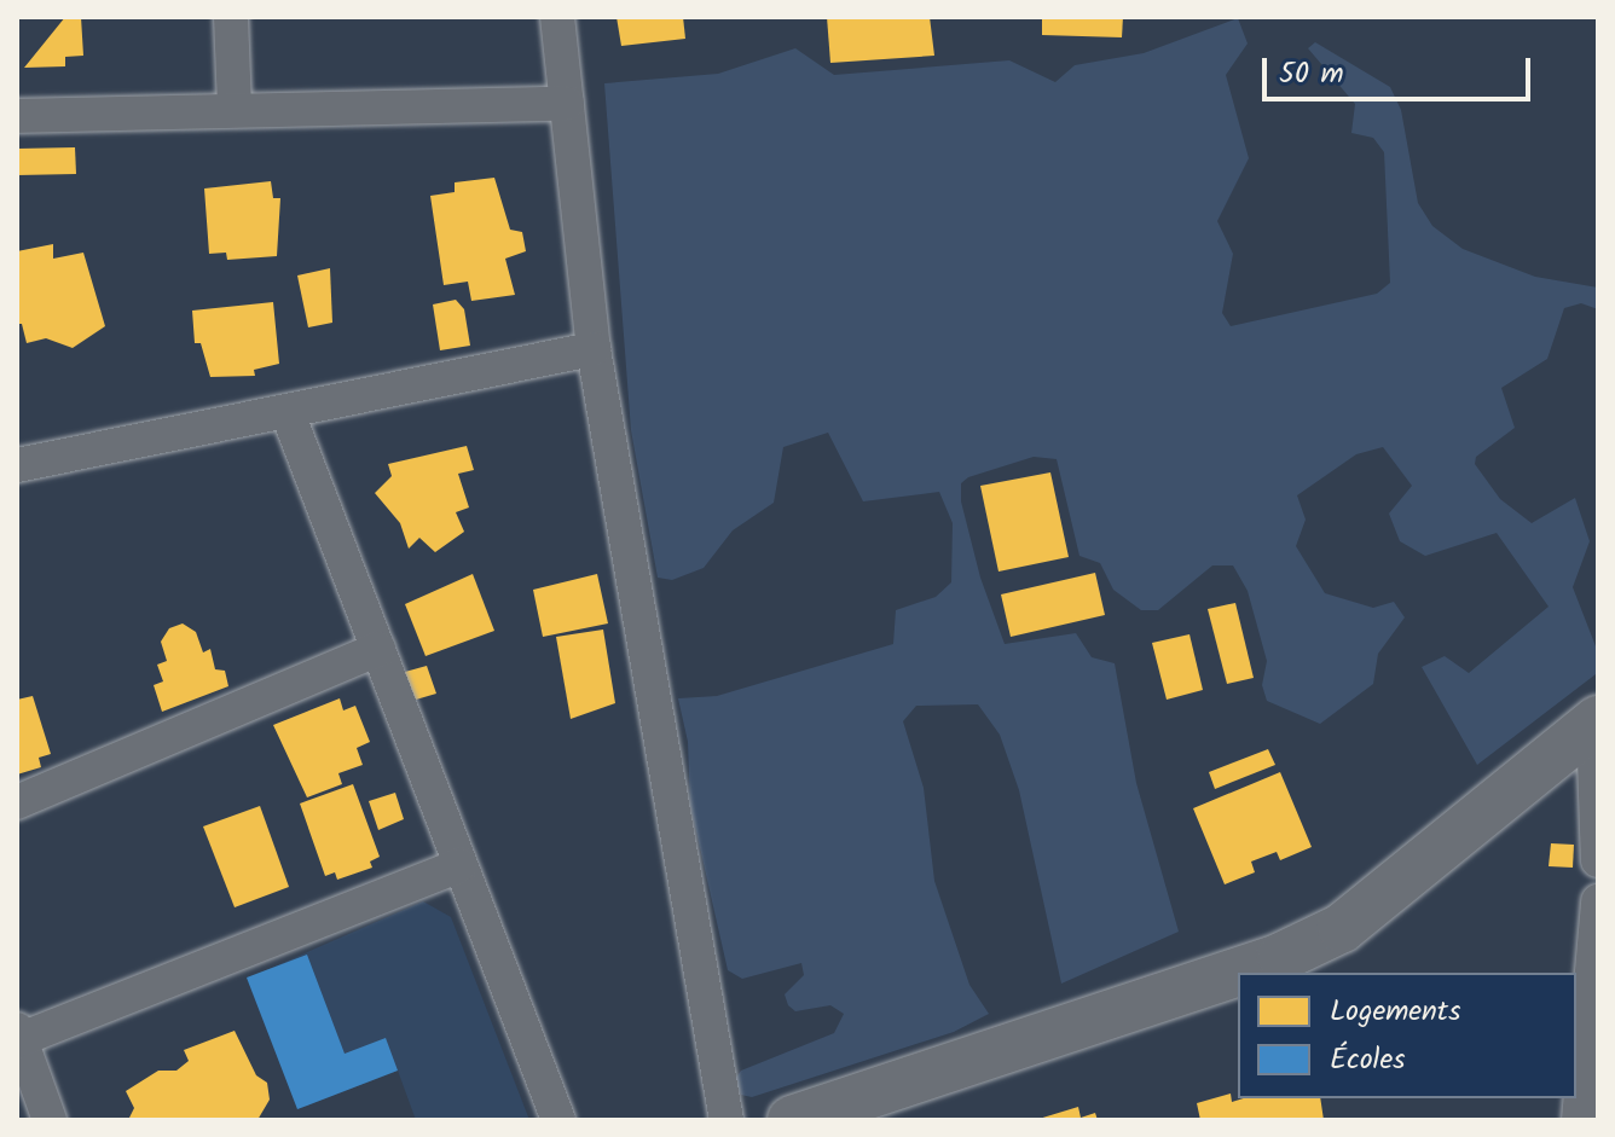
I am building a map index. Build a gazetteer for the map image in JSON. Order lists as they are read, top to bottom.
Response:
{
  "legend": ["Logements", "Écoles"],
  "scale_bar": "50 m"
}
